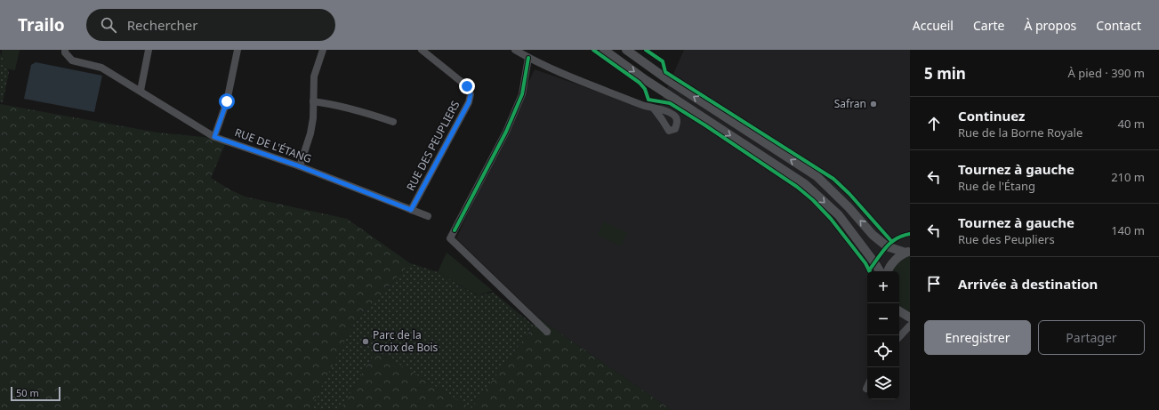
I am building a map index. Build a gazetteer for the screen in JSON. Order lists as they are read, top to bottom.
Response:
{
  "streets": {
    "street": ["RUE DE L'ÉTANG", "RUE DES PEUPLIERS"]
  },
  "crossings": [
    ["RUE DE L'ÉTANG", "RUE DES PEUPLIERS"]
  ],
  "places": ["Safran", "Parc de la Croix de Bois"],
  "scale_bar": "50 m",
  "page": {
    "header": "Trailo",
    "search": "Rechercher",
    "nav": [
      "Accueil",
      "Carte",
      "À propos",
      "Contact"
    ],
    "heading": ["5 min", "À pied · 390 m"],
    "list": [
      ["Continuez", "Rue de la Borne Royale", "40 m"],
      ["Tournez à gauche", "Rue de l'Étang", "210 m"],
      ["Tournez à gauche", "Rue des Peupliers", "140 m"],
      "Arrivée à destination"
    ],
    "map_buttons": ["+", "−"],
    "buttons": ["Enregistrer", "Partager"],
    "scale": "50 m"
  }
}
